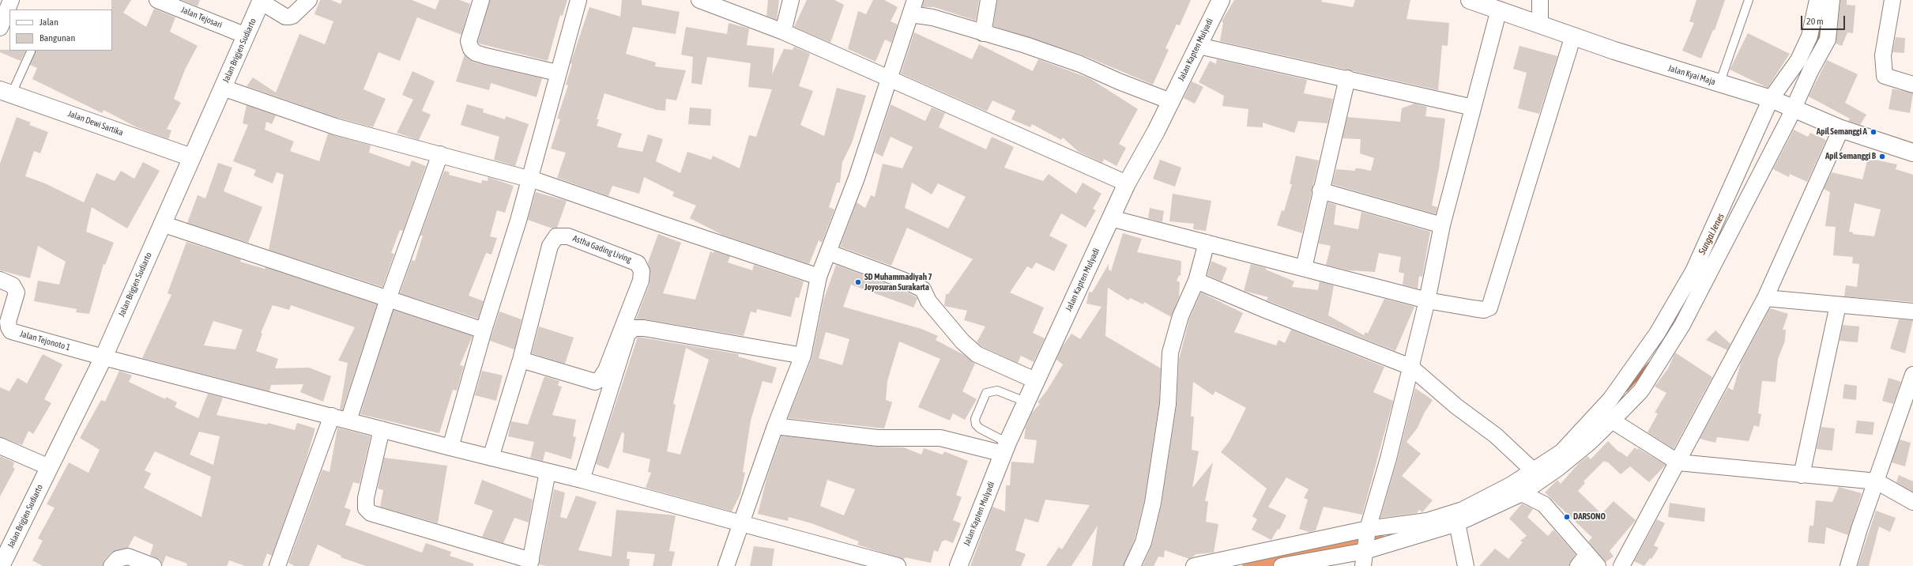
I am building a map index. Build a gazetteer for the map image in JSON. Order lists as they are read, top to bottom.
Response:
{
  "streets": {
    "main road": [
      "Jalan Kapten Mulyadi",
      "Jalan Brigjen Sudiarto",
      "Jalan Kyai Maja",
      "Jalan Dewi Sartika"
    ],
    "street": ["Jalan Tejosari", "Astha Gading Living", "Jalan Tejonoto 1"]
  },
  "crossings": [
    ["Jalan Tejosari", "Jalan Brigjen Sudiarto"],
    ["Jalan Brigjen Sudiarto", "Jalan Dewi Sartika"],
    ["Jalan Brigjen Sudiarto", "Jalan Tejonoto 1"]
  ],
  "water": ["Sungai Jenes"],
  "places": [
    "Apil Semanggi A",
    "Apil Semanggi B",
    "SD Muhammadiyah 7 Joyosuran Surakarta",
    "DARSONO"
  ],
  "legend": ["Jalan", "Bangunan"],
  "scale_bar": "20 m"
}
